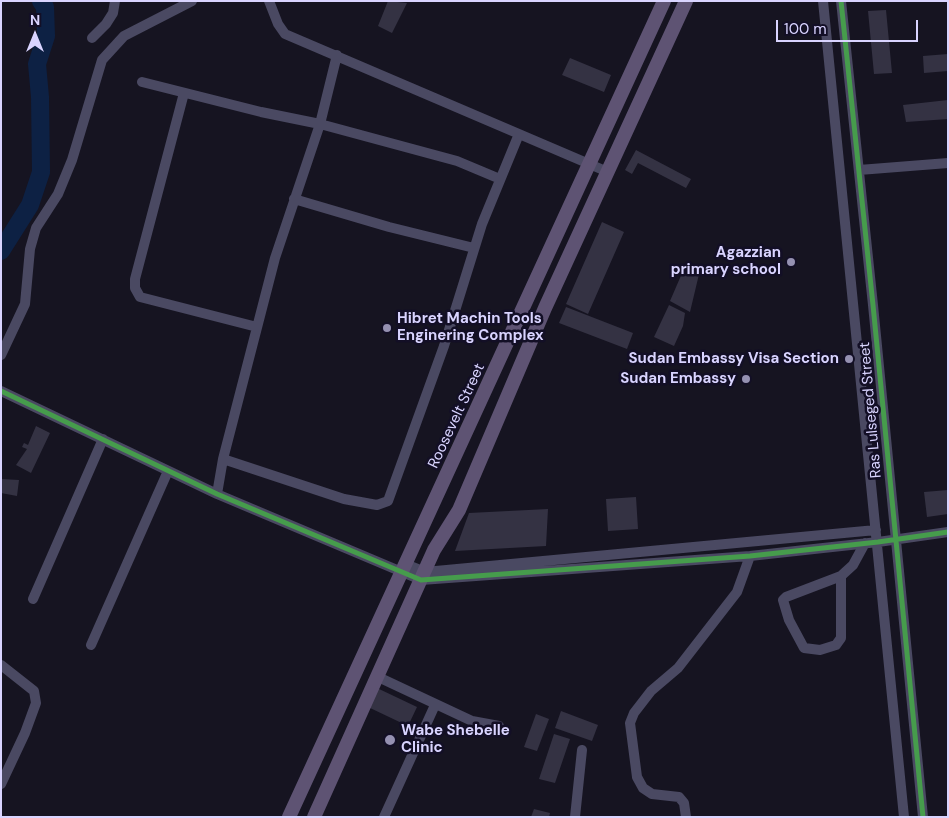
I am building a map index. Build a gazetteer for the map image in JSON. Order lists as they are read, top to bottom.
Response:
{
  "streets": {
    "main road": ["Roosevelt Street"],
    "street": ["Ras Lulseged Street"]
  },
  "places": [
    "Agazzian primary school",
    "Hibret Machin Tools Enginering Complex",
    "Sudan Embassy Visa Section",
    "Sudan Embassy",
    "Wabe Shebelle Clinic"
  ],
  "scale_bar": "100 m",
  "north": "top"
}
